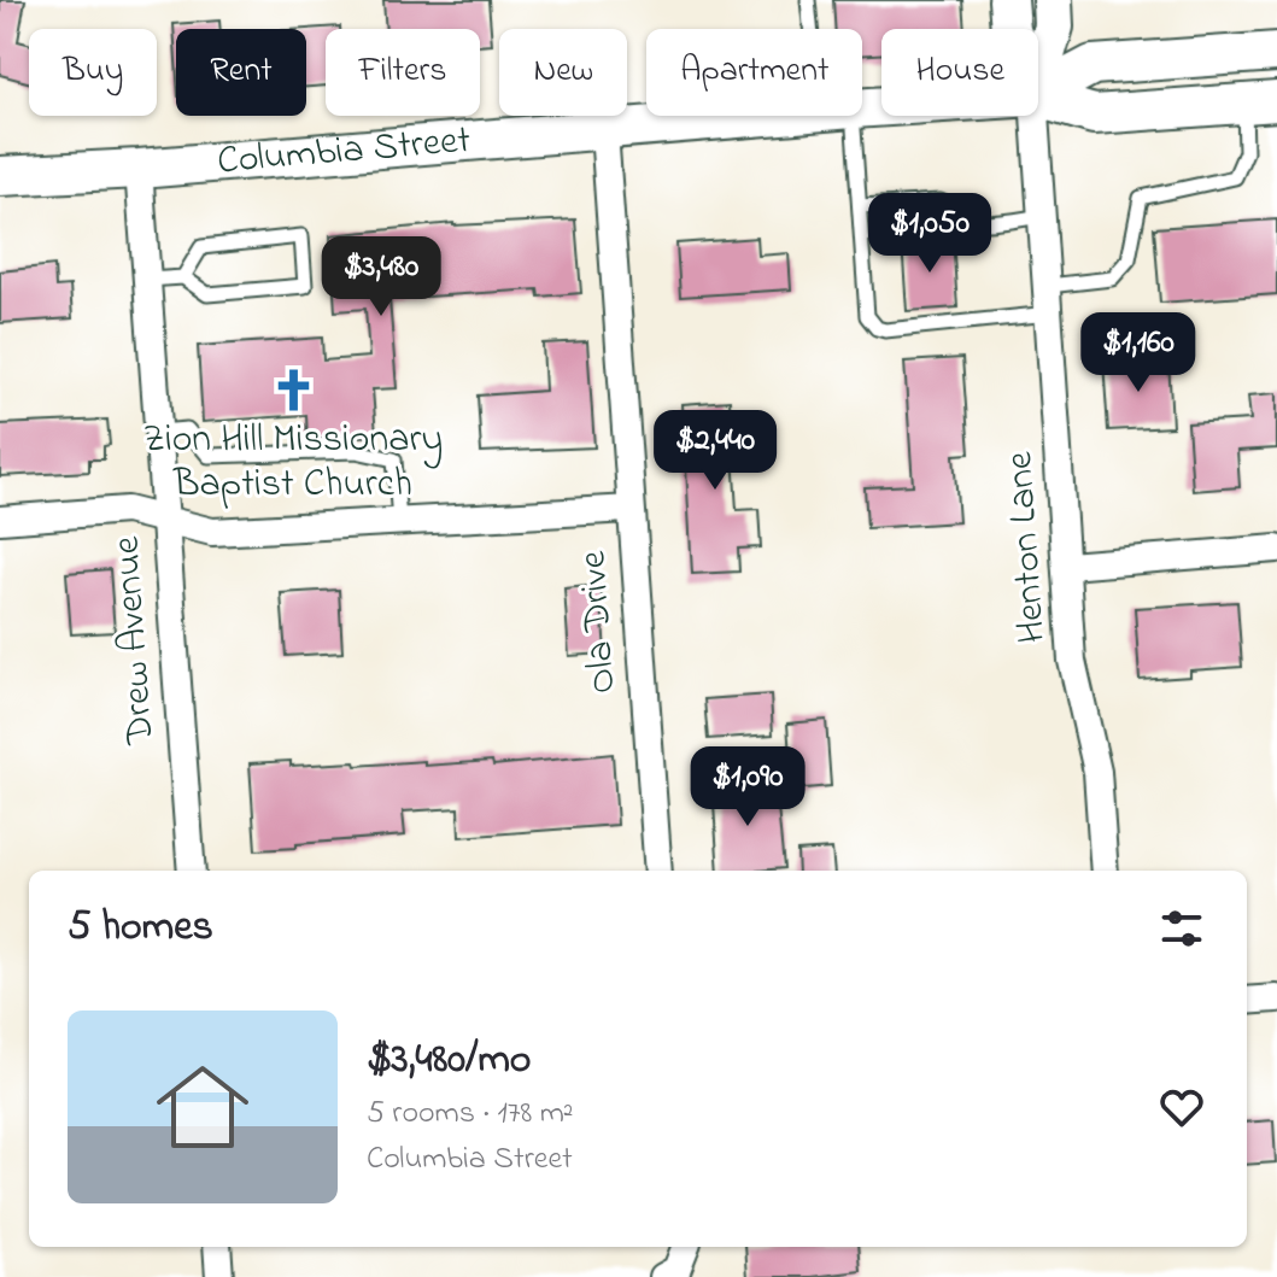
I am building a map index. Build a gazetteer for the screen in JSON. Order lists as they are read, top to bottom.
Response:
{
  "streets": {
    "street": [
      "Columbia Street",
      "Henton Lane",
      "Ola Drive",
      "Drew Avenue"
    ]
  },
  "crossings": [
    ["Columbia Street", "Ola Drive"],
    ["Columbia Street", "Drew Avenue"]
  ],
  "places": {
    "church": ["Zion Hill Missionary Baptist Church"]
  },
  "page": {
    "chip": [
      "Buy",
      "Rent",
      "Filters",
      "New",
      "Apartment",
      "House"
    ],
    "price": [
      "$1,050",
      "$3,480",
      "$1,160",
      "$2,440",
      "$1,090"
    ],
    "heading": "5 homes",
    "list": [
      {
        "name": "$3,480/mo",
        "note": "5 rooms · 178 m² · Columbia Street"
      }
    ]
  }
}
